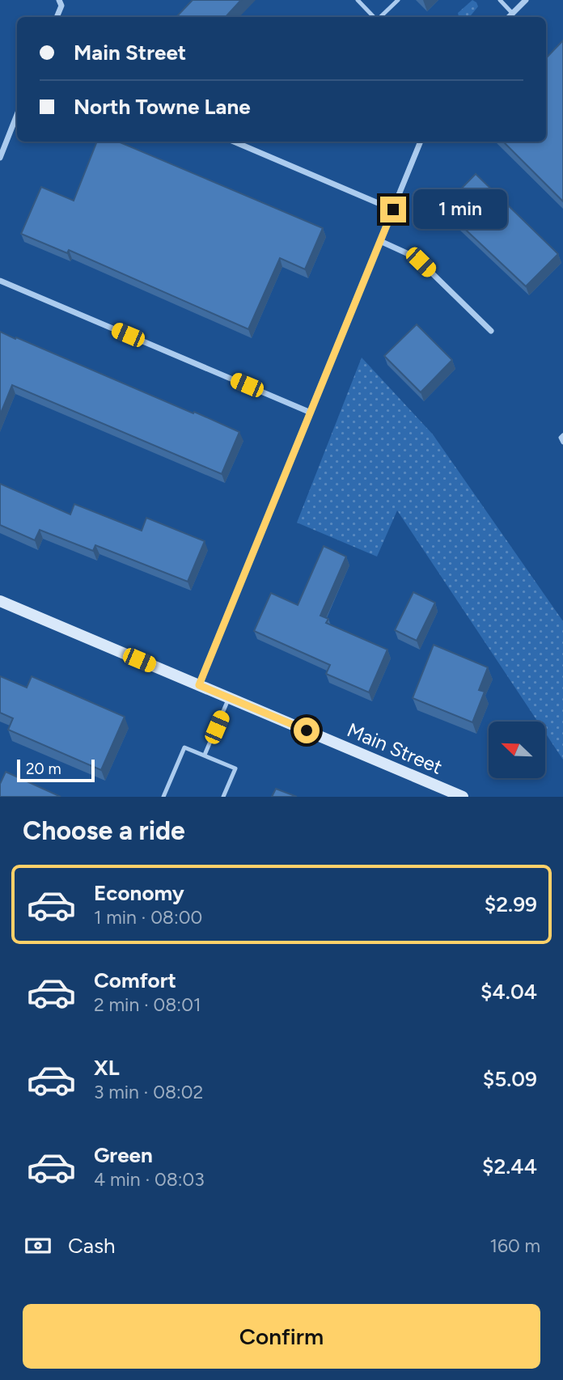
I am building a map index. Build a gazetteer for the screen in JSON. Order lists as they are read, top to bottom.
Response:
{
  "streets": {
    "street": ["Main Street"]
  },
  "scale_bar": "20 m",
  "north": "top left",
  "page": {
    "banner": ["Main Street", "North Towne Lane"],
    "bubble": "1 min",
    "scale": "20 m",
    "heading": "Choose a ride",
    "list": [
      {
        "name": "Economy",
        "note": "1 min · 08:00",
        "value": "$2.99"
      },
      {
        "name": "Comfort",
        "note": "2 min · 08:01",
        "value": "$4.04"
      },
      {
        "name": "XL",
        "note": "3 min · 08:02",
        "value": "$5.09"
      },
      {
        "name": "Green",
        "note": "4 min · 08:03",
        "value": "$2.44"
      }
    ],
    "pay": ["Cash", "160 m"],
    "buttons": "Confirm"
  }
}
